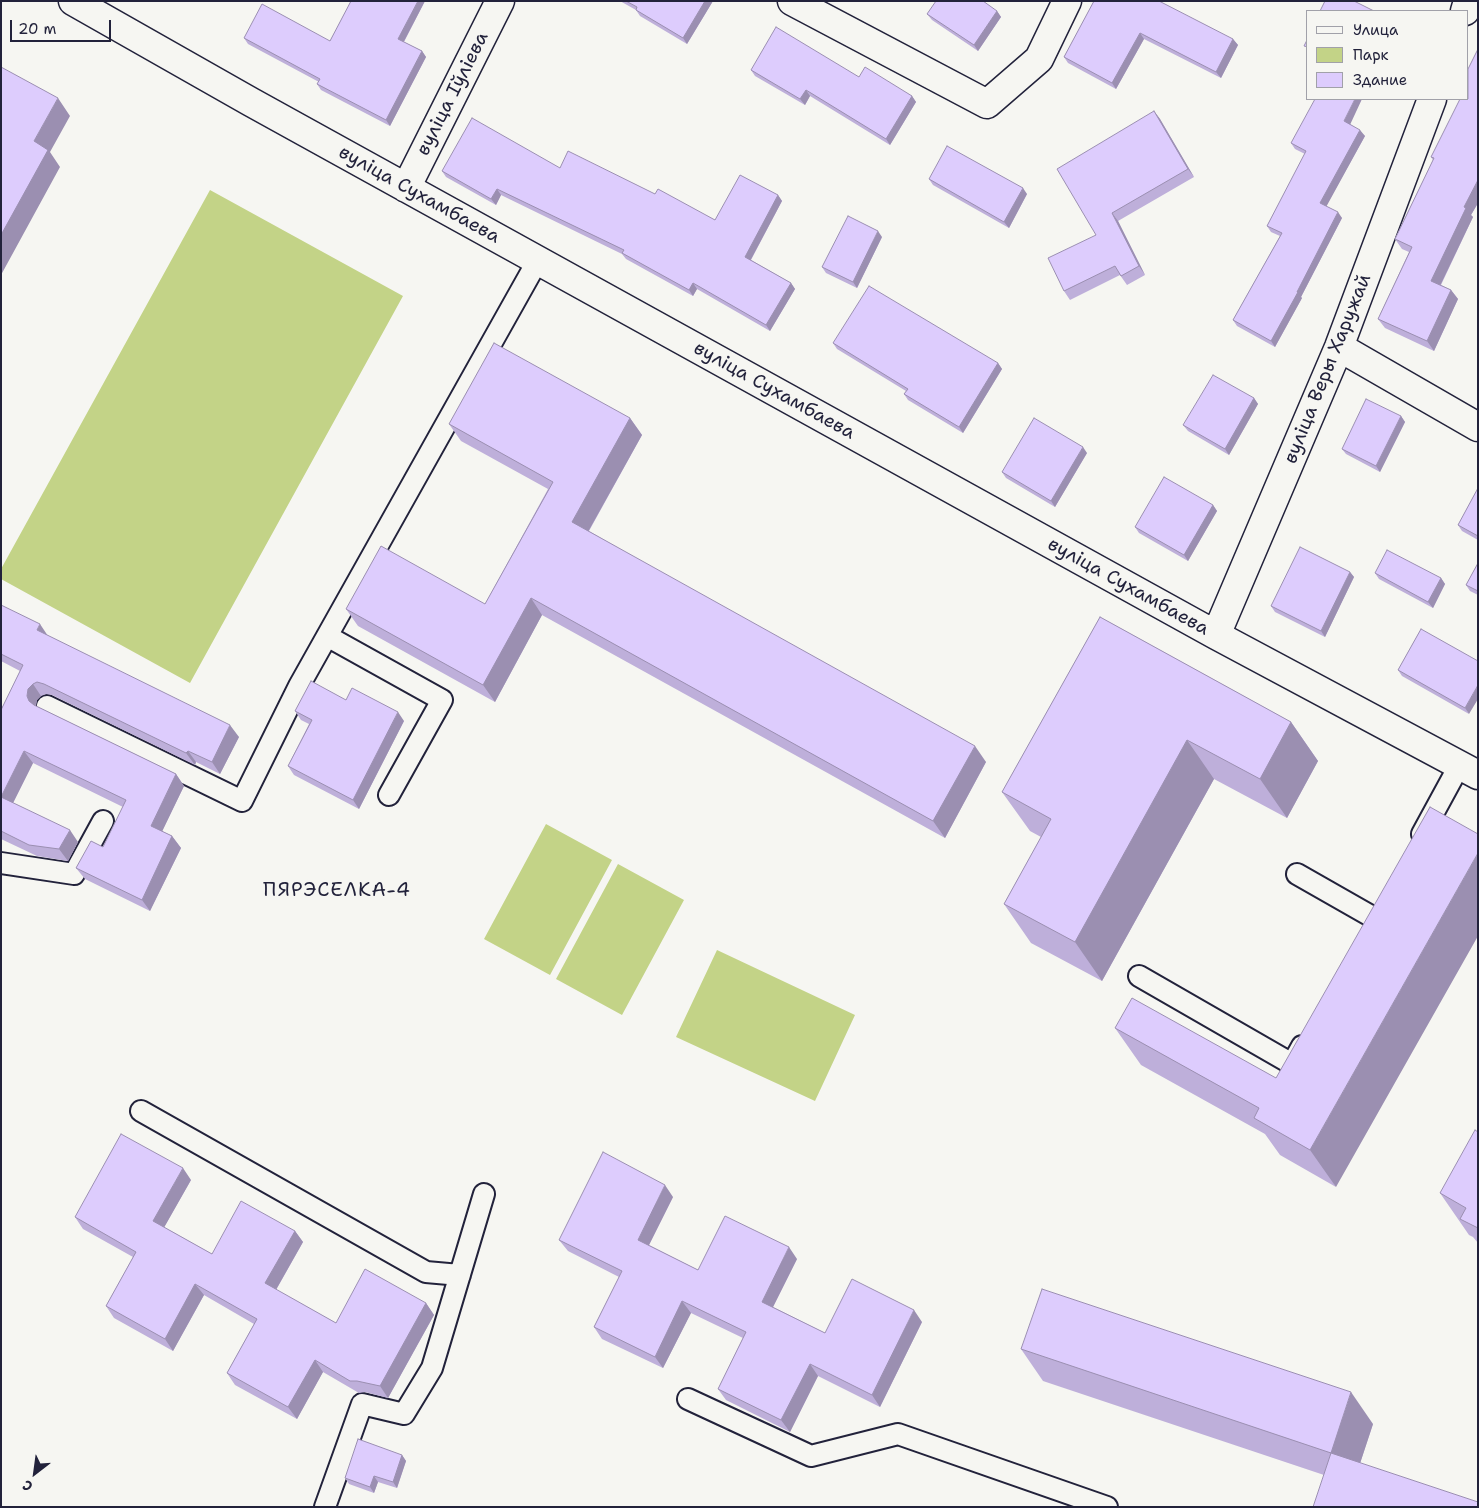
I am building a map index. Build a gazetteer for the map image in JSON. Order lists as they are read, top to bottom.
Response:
{
  "streets": {
    "street": ["вуліца Іўліева", "вуліца Сухамбаева", "вуліца Веры Харужай"]
  },
  "crossings": [
    ["вуліца Іўліева", "вуліца Сухамбаева"],
    ["вуліца Сухамбаева", "вуліца Веры Харужай"]
  ],
  "districts": ["ПЯРЭСЕЛКА-4"],
  "legend": ["Улица", "Парк", "Здание"],
  "scale_bar": "20 m",
  "north": "bottom left"
}
